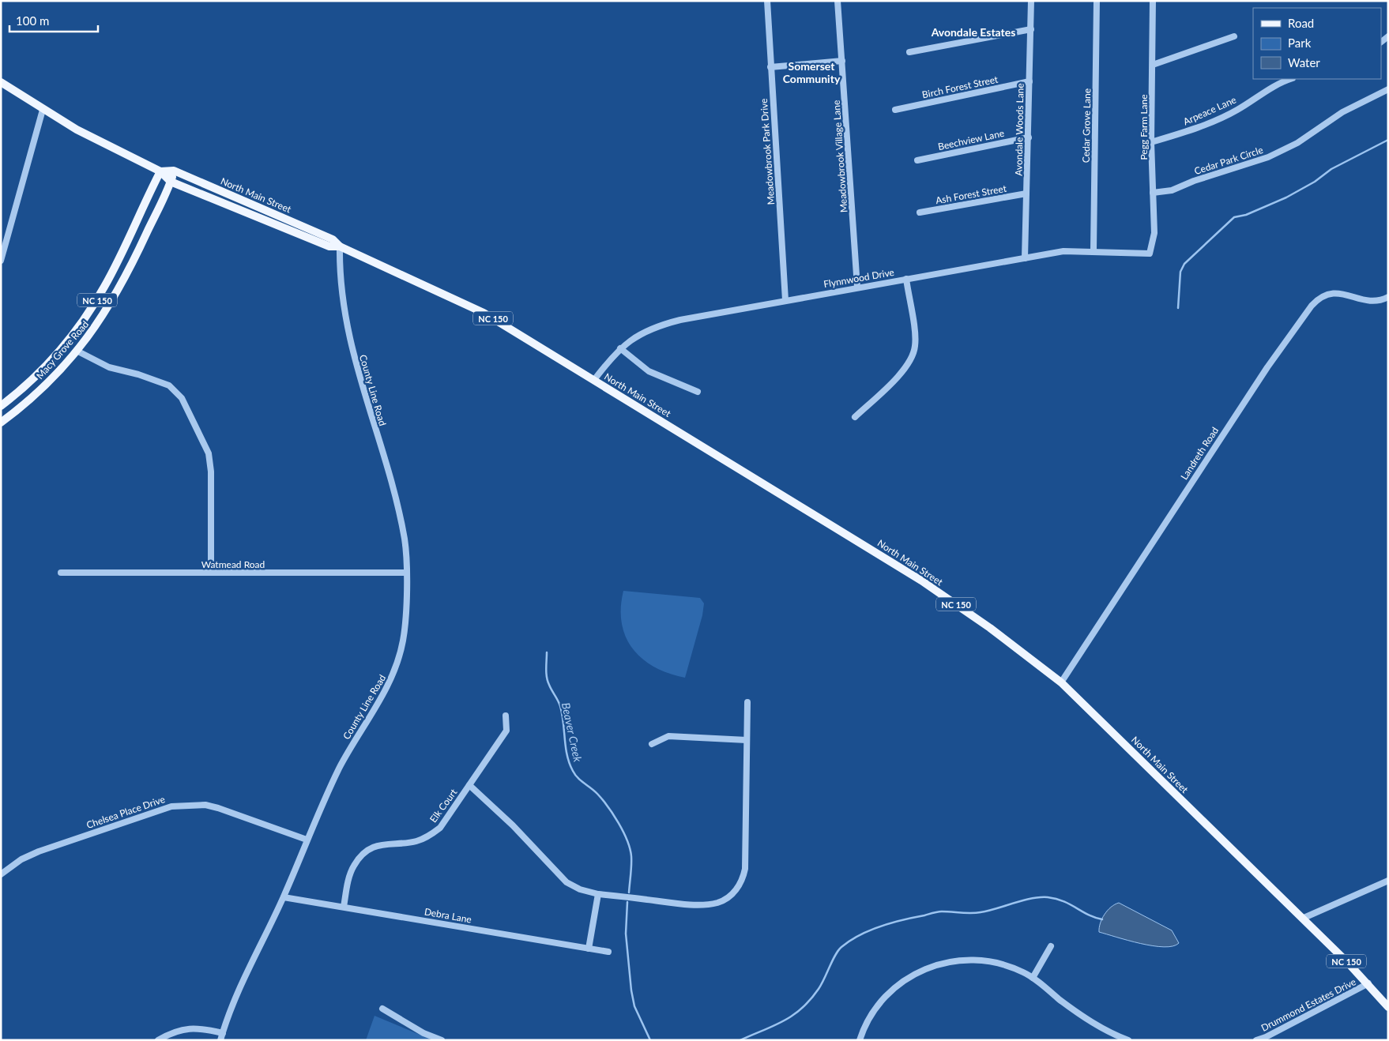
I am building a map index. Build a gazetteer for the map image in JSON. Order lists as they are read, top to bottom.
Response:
{
  "streets": {
    "main road": ["North Main Street", "NC 150", "Macy Grove Road"],
    "street": [
      "Birch Forest Street",
      "Arpeace Lane",
      "Cedar Grove Lane",
      "Pegg Farm Lane",
      "Avondale Woods Lane",
      "Beechview Lane",
      "Meadowbrook Park Drive",
      "Meadowbrook Village Lane",
      "Cedar Park Circle",
      "Ash Forest Street",
      "Flynnwood Drive",
      "County Line Road",
      "Landreth Road",
      "Watmead Road",
      "Elk Court",
      "Chelsea Place Drive",
      "Debra Lane",
      "Drummond Estates Drive"
    ]
  },
  "crossings": [
    ["Birch Forest Street", "Avondale Woods Lane"],
    ["Arpeace Lane", "Pegg Farm Lane"],
    ["Cedar Grove Lane", "Flynnwood Drive"],
    ["Pegg Farm Lane", "Cedar Park Circle"],
    ["Pegg Farm Lane", "Flynnwood Drive"],
    ["Avondale Woods Lane", "Beechview Lane"],
    ["Avondale Woods Lane", "Ash Forest Street"],
    ["Avondale Woods Lane", "Flynnwood Drive"],
    ["Meadowbrook Park Drive", "Flynnwood Drive"],
    ["Meadowbrook Village Lane", "Flynnwood Drive"],
    ["North Main Street", "Flynnwood Drive"],
    ["North Main Street", "Macy Grove Road"],
    ["North Main Street", "County Line Road"],
    ["North Main Street", "Landreth Road"],
    ["North Main Street", "Drummond Estates Drive"],
    ["County Line Road", "Watmead Road"],
    ["County Line Road", "Chelsea Place Drive"],
    ["County Line Road", "Debra Lane"],
    ["Elk Court", "Debra Lane"]
  ],
  "districts": ["Avondale Estates", "Somerset Community"],
  "water": ["Beaver Creek"],
  "legend": ["Road", "Park", "Water"],
  "scale_bar": "100 m"
}
